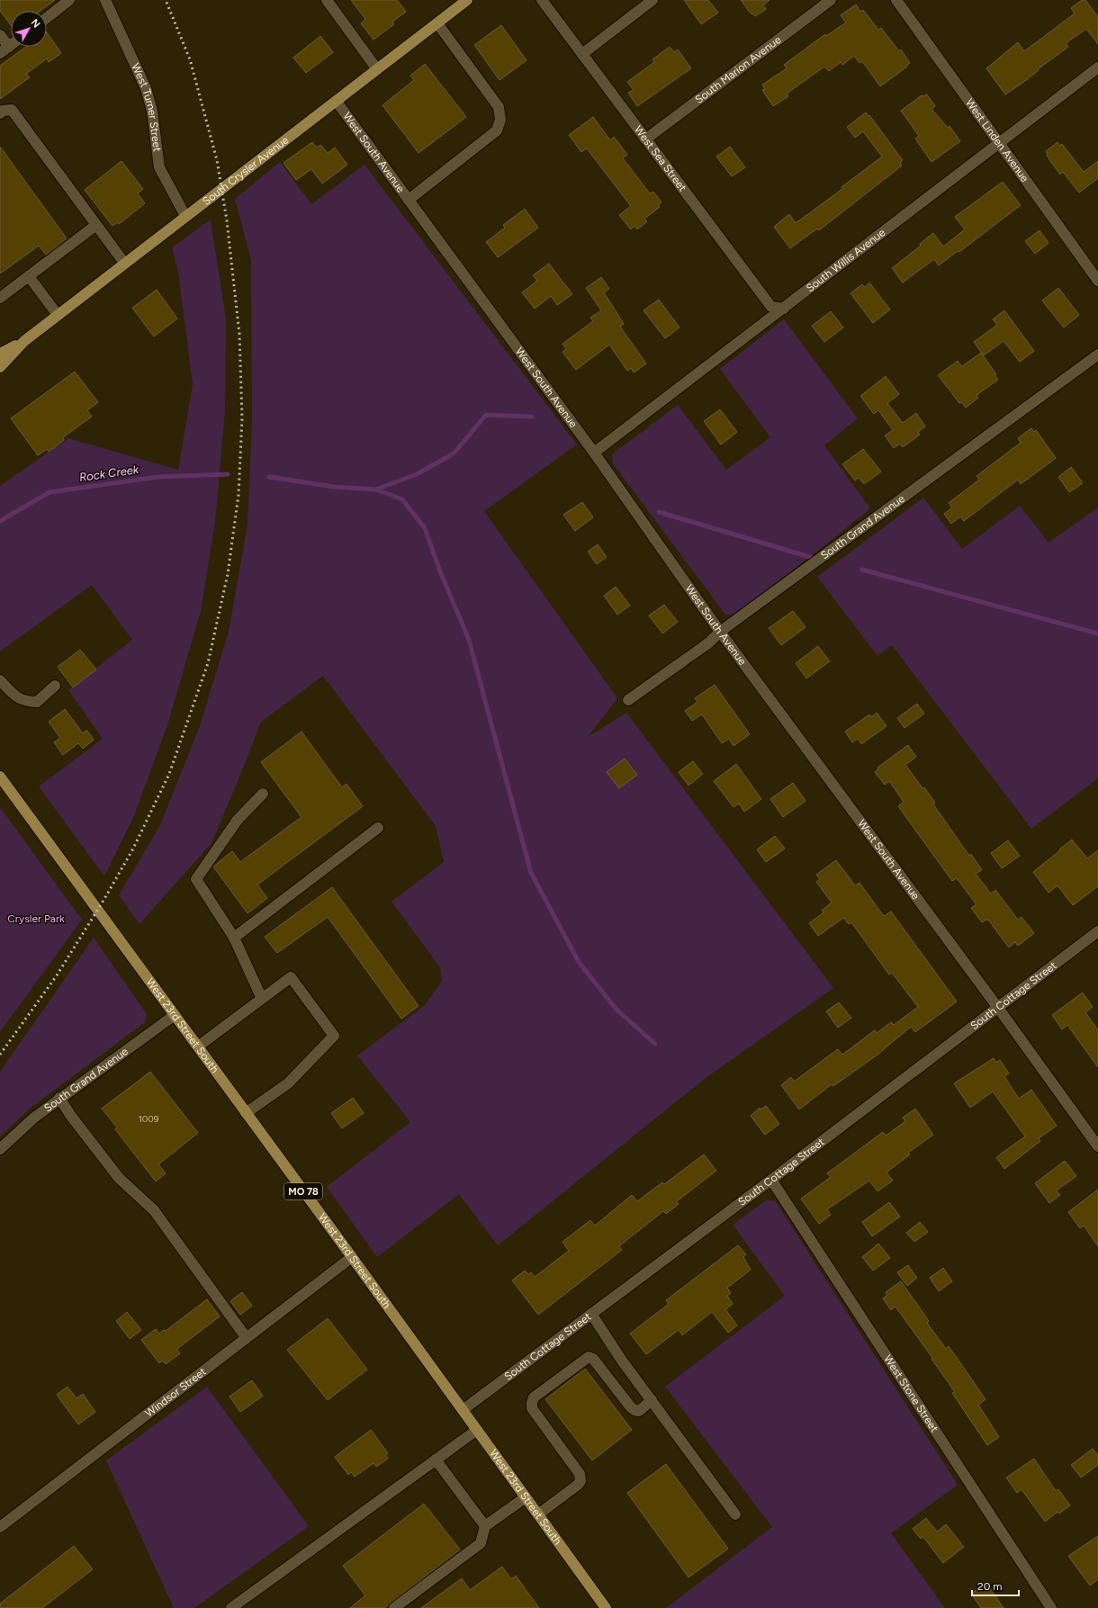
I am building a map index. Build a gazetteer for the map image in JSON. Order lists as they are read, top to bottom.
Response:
{
  "streets": {
    "main road": ["South Crysler Avenue", "West 23rd Street South", "MO 78"],
    "street": [
      "South Marion Avenue",
      "West Turner Street",
      "West Linden Avenue",
      "West South Avenue",
      "West Sea Street",
      "South Willis Avenue",
      "South Grand Avenue",
      "South Cottage Street",
      "Windsor Street",
      "West Stone Street"
    ]
  },
  "crossings": [
    ["South Marion Avenue", "West Sea Street"],
    ["West Turner Street", "South Crysler Avenue"],
    ["West Linden Avenue", "South Willis Avenue"],
    ["West South Avenue", "South Crysler Avenue"],
    ["West South Avenue", "South Willis Avenue"],
    ["West South Avenue", "South Grand Avenue"],
    ["West South Avenue", "South Cottage Street"],
    ["West Sea Street", "South Willis Avenue"],
    ["South Grand Avenue", "West 23rd Street South"],
    ["South Cottage Street", "West 23rd Street South"],
    ["South Cottage Street", "West Stone Street"],
    ["West 23rd Street South", "Windsor Street"]
  ],
  "water": ["Rock Creek"],
  "parks": ["Crysler Park"],
  "house_numbers": ["1009"],
  "scale_bar": "20 m",
  "north": "top right"
}
